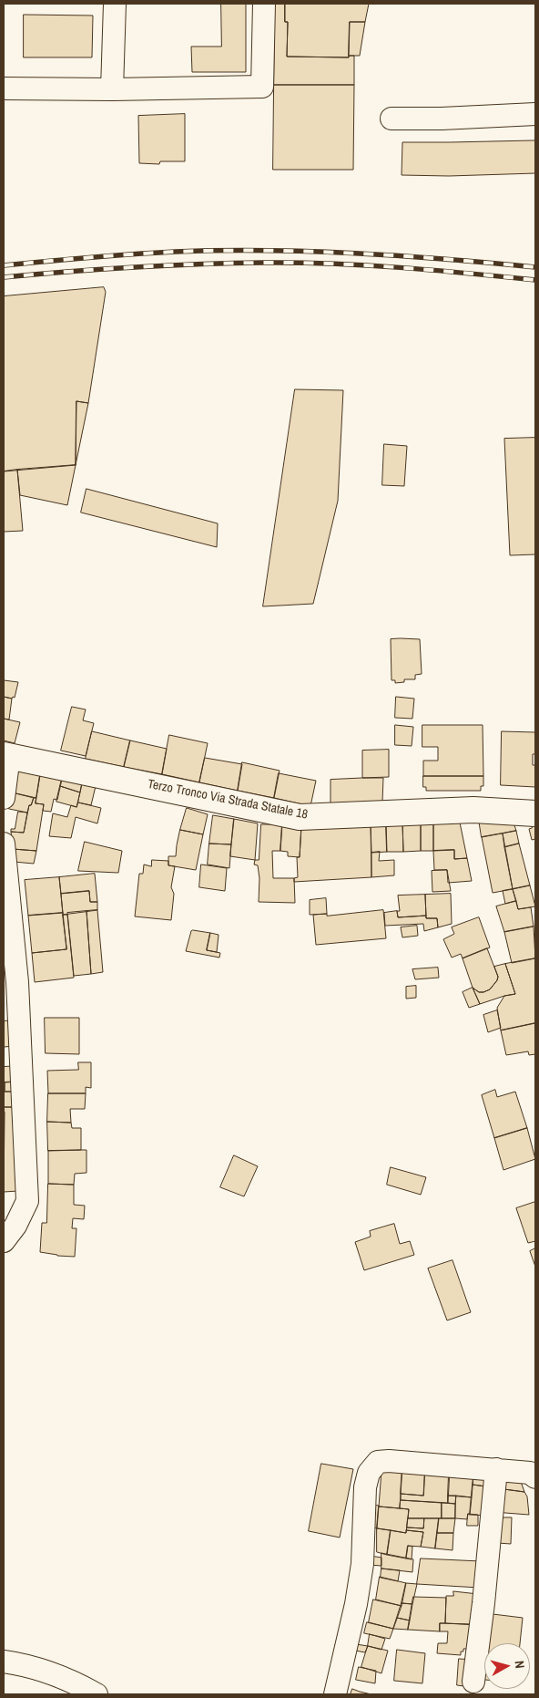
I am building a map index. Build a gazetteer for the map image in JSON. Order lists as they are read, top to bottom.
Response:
{
  "streets": {
    "main road": ["Terzo Tronco Via Strada Statale 18"]
  },
  "north": "right"
}
